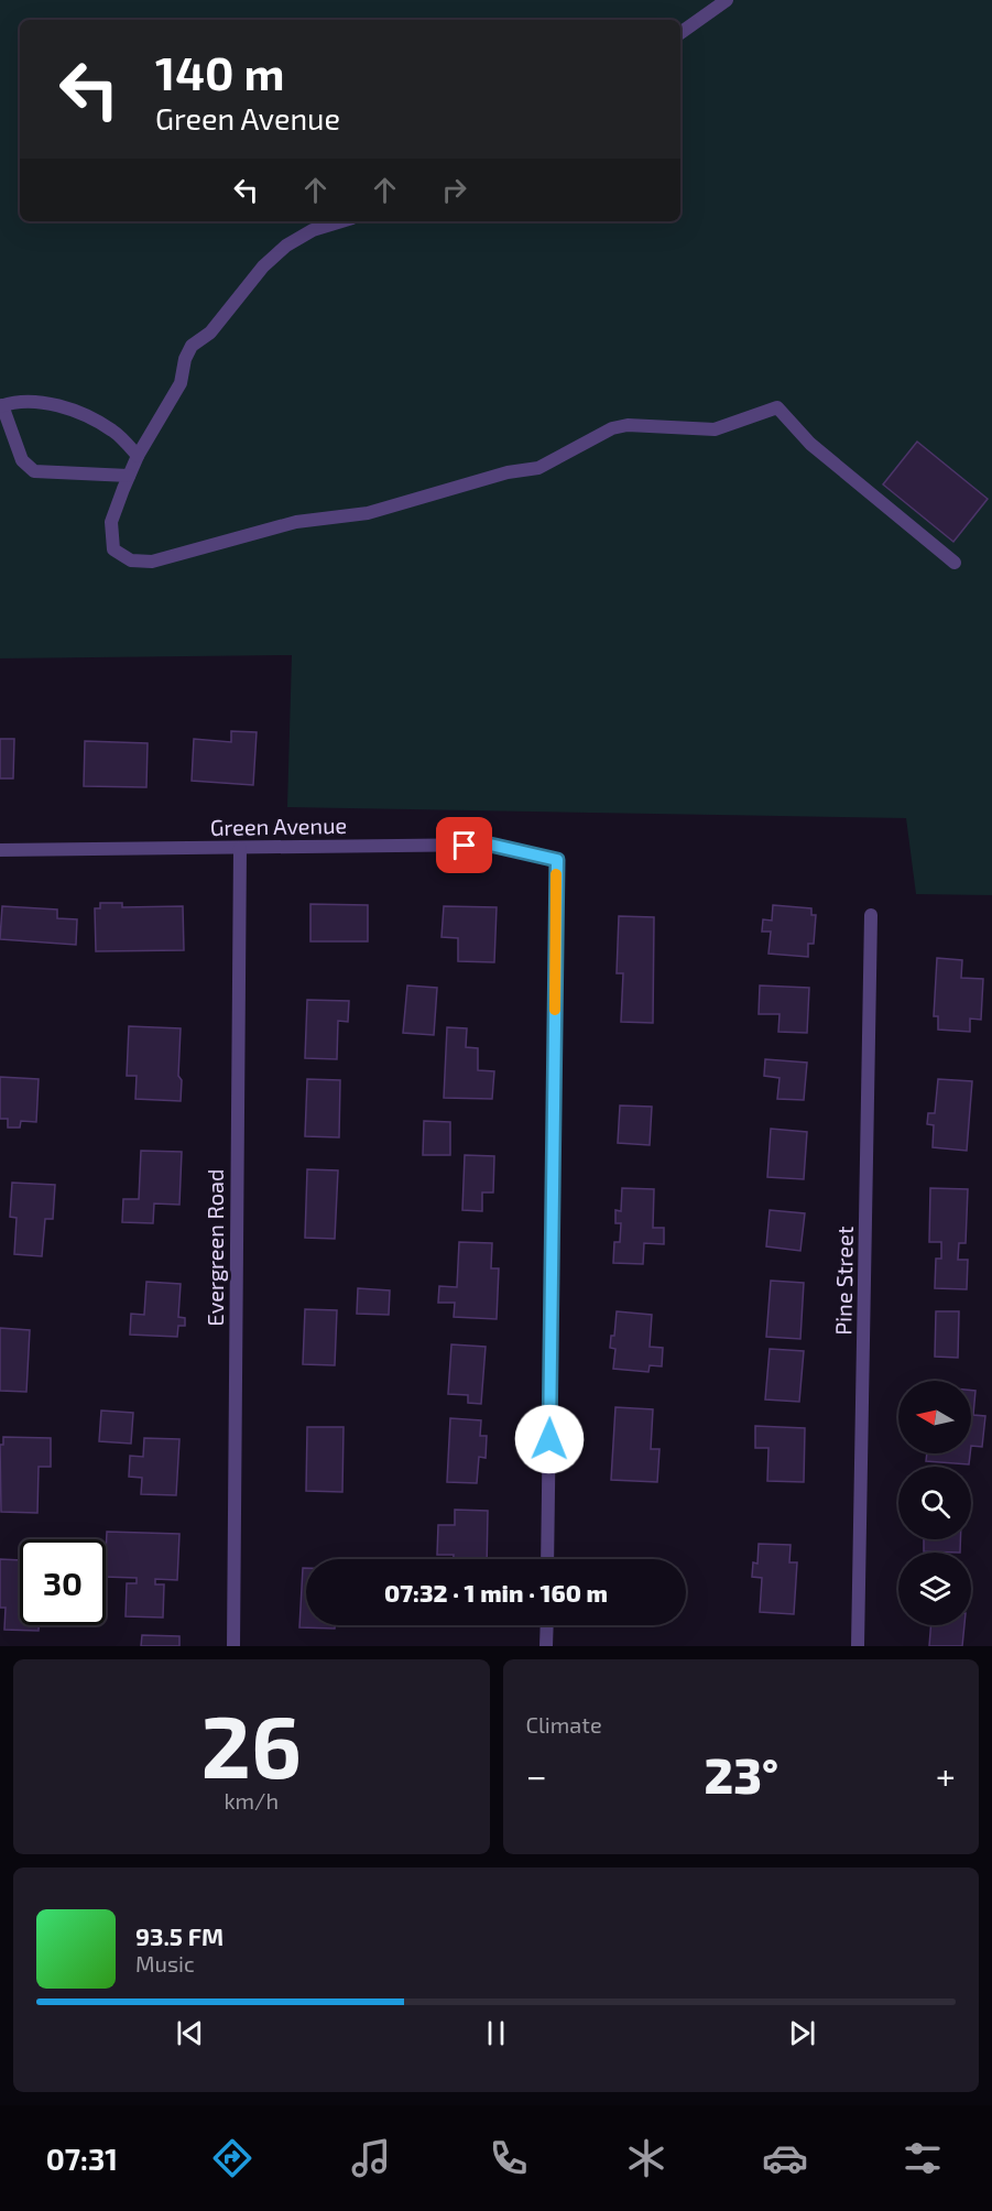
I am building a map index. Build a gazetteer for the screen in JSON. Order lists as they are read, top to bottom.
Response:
{
  "streets": {
    "street": ["Green Avenue", "Evergreen Road", "Pine Street"]
  },
  "crossings": [
    ["Green Avenue", "Evergreen Road"]
  ],
  "north": "left",
  "page": {
    "turn": ["140 m", "Green Avenue"],
    "limit": "30",
    "trip": "07:32 · 1 min · 160 m",
    "tile": [
      ["26", "km/h"],
      "Climate"
    ],
    "heat": ["−", "23°", "+"],
    "song": ["93.5 FM", "Music"],
    "tabs": "07:31"
  }
}
